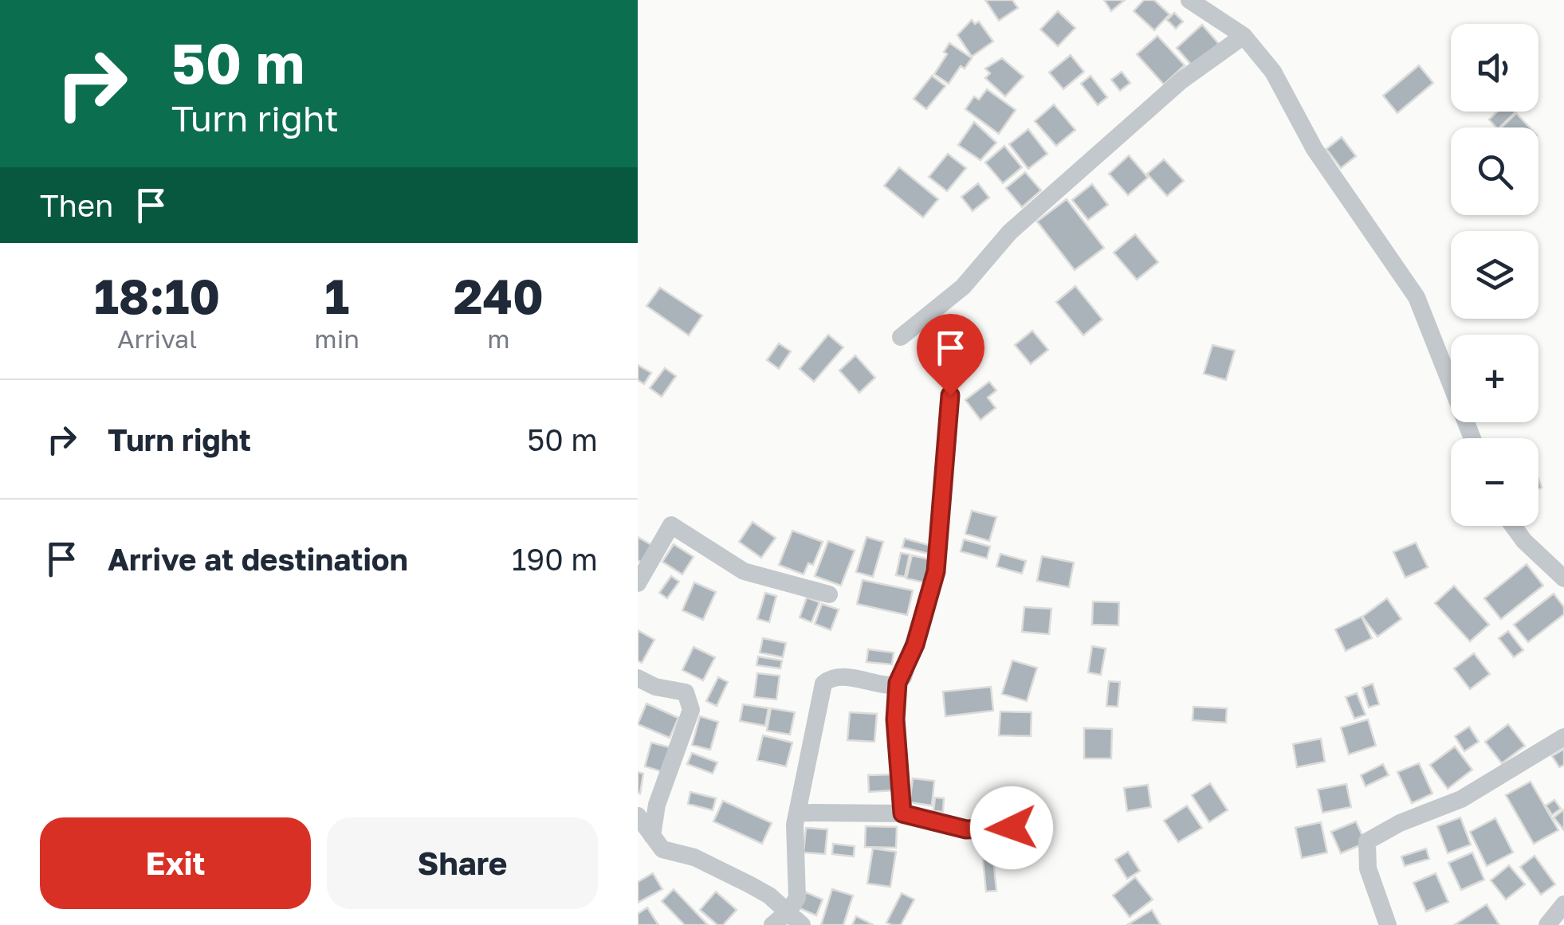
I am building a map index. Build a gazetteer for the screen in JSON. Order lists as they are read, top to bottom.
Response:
{
  "page": {
    "turn": ["50 m", "Turn right"],
    "map_buttons": ["+", "−"],
    "then": "Then",
    "eta": [
      "18:10",
      "Arrival",
      "1",
      "min",
      "240",
      "m"
    ],
    "list": [
      {
        "name": "Turn right",
        "value": "50 m"
      },
      {
        "name": "Arrive at destination",
        "value": "190 m"
      }
    ],
    "buttons": ["Exit", "Share"]
  }
}
